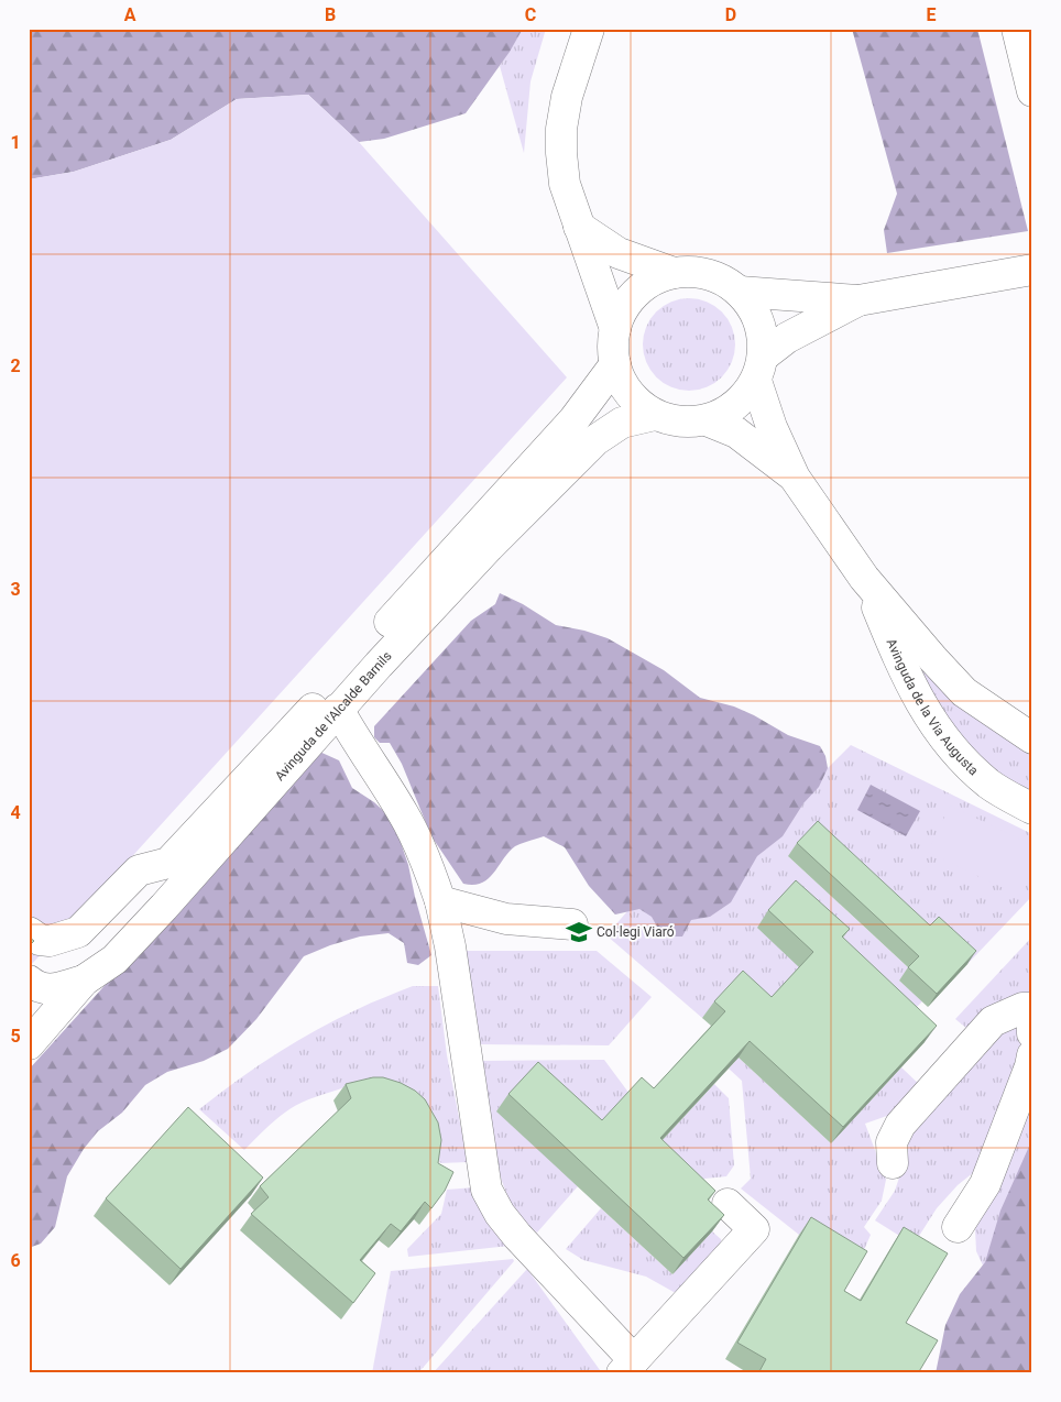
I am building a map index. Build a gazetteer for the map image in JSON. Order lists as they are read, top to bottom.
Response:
{
  "streets": {
    "main road": ["Avinguda de la Via Augusta", "Avinguda de l'Alcalde Barnils"]
  },
  "crossings": [
    ["Avinguda de la Via Augusta", "Avinguda de l'Alcalde Barnils"]
  ],
  "places": {
    "school or university": ["Col·legi Viaró"]
  },
  "grid": {
    "columns": [
      "A",
      "B",
      "C",
      "D",
      "E"
    ],
    "rows": [
      "1",
      "2",
      "3",
      "4",
      "5",
      "6"
    ]
  }
}
